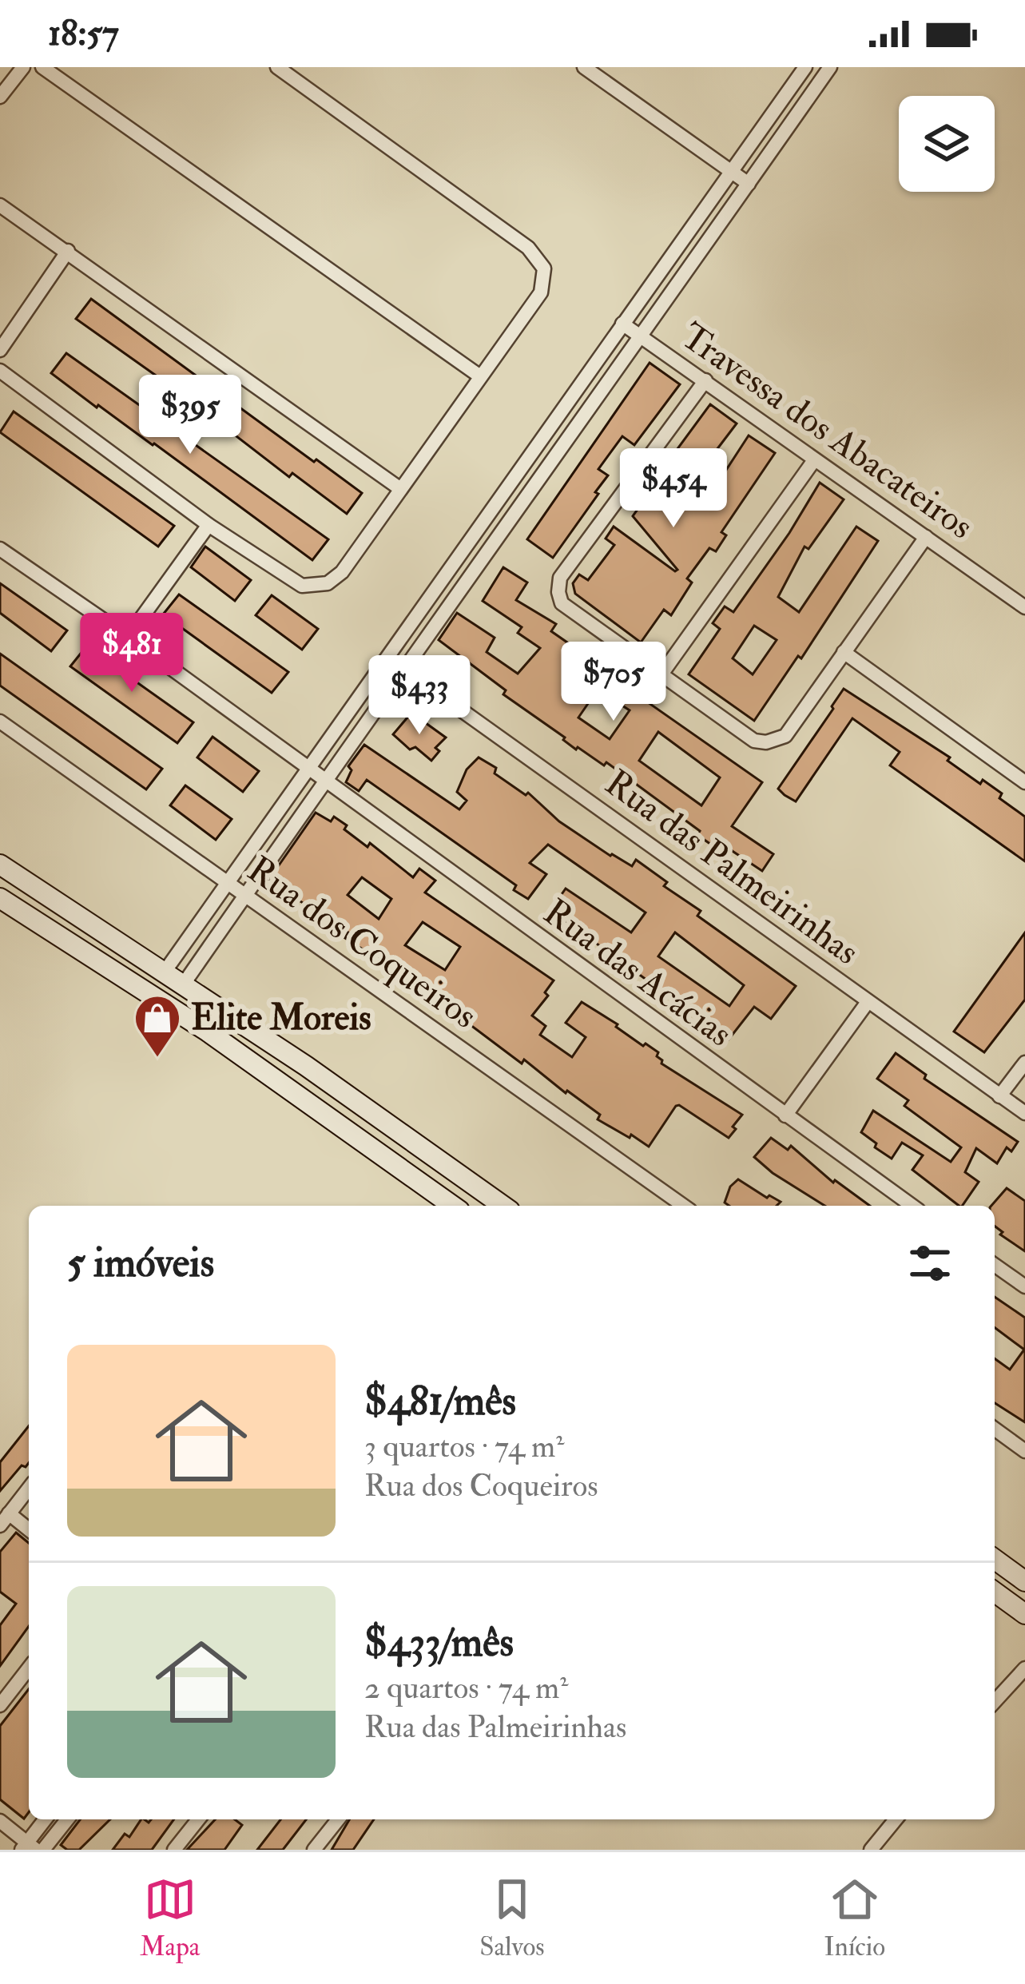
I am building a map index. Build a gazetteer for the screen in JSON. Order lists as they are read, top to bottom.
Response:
{
  "streets": {
    "street": [
      "Travessa dos Abacateiros",
      "Rua das Palmeirinhas",
      "Rua dos Coqueiros",
      "Rua das Acácias"
    ]
  },
  "places": {
    "shop": ["Elite Moreis"]
  },
  "page": {
    "status": "18:57",
    "price": [
      "$395",
      "$454",
      "$481",
      "$705",
      "$433"
    ],
    "heading": "5 imóveis",
    "list": [
      {
        "name": "$481/mês",
        "note": "3 quartos · 74 m² · Rua dos Coqueiros"
      },
      {
        "name": "$433/mês",
        "note": "2 quartos · 74 m² · Rua das Palmeirinhas"
      }
    ],
    "tabs": ["Mapa", "Salvos", "Início"]
  }
}
